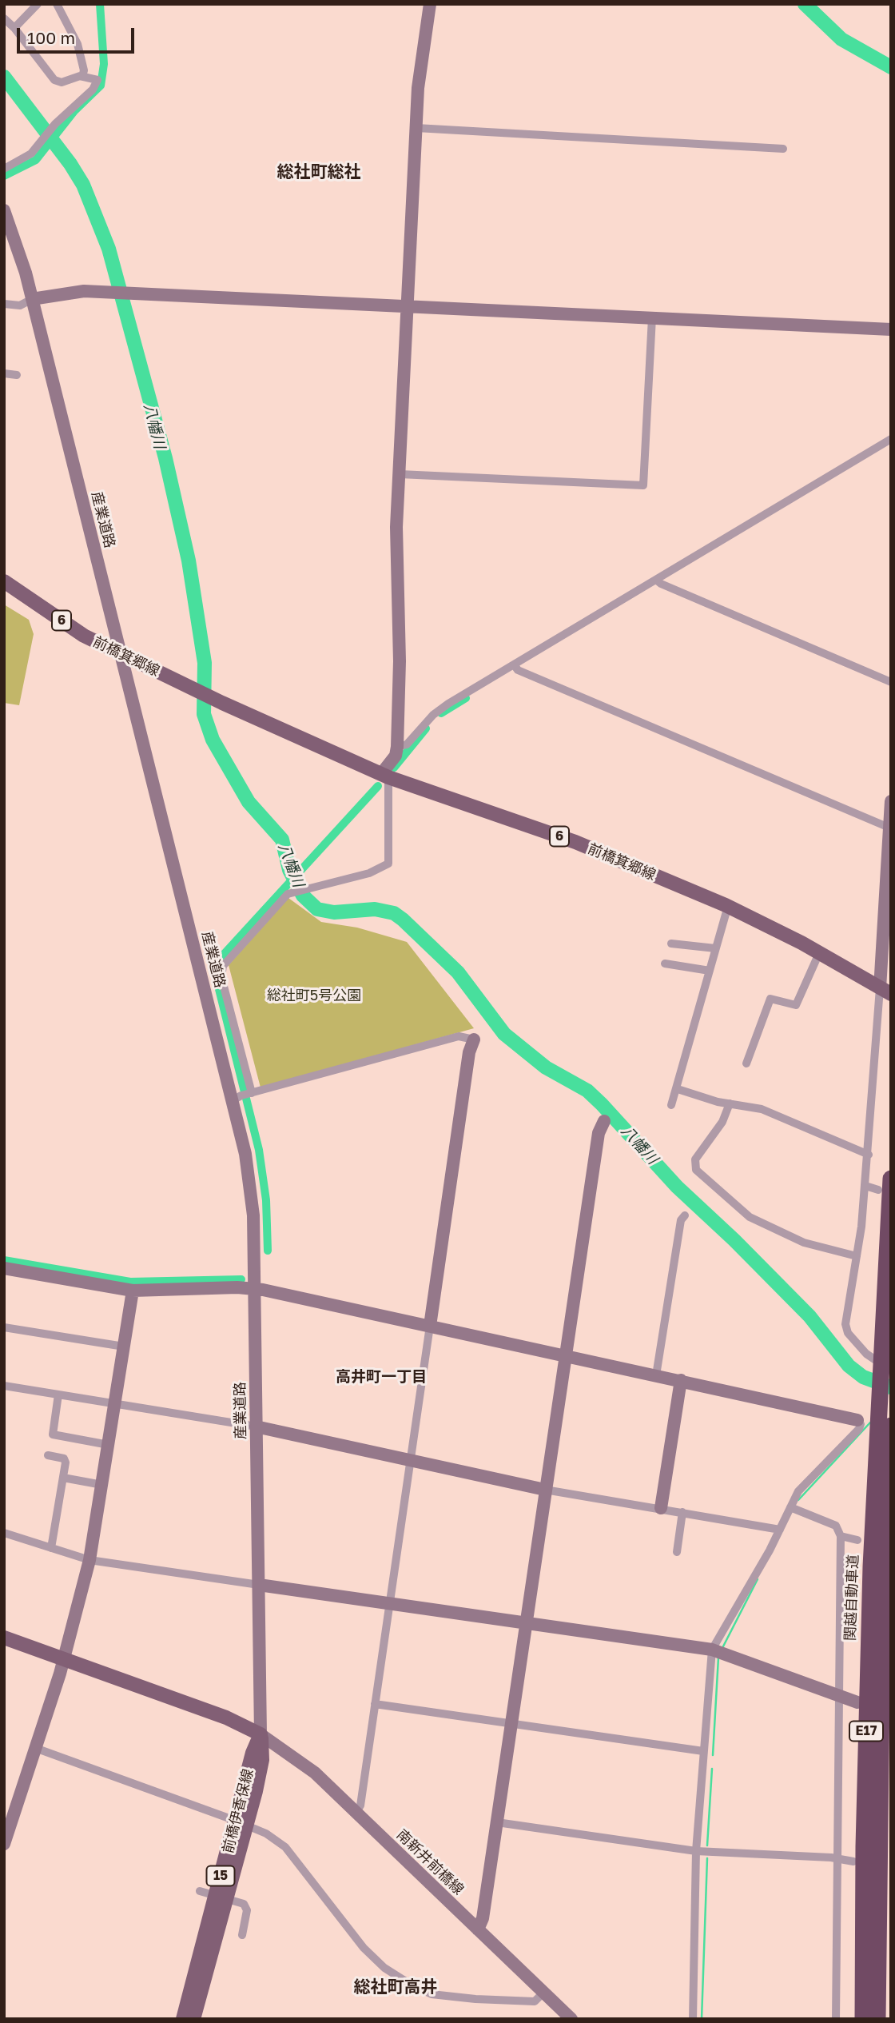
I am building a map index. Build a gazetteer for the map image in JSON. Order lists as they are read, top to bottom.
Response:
{
  "streets": {
    "highway": ["関越自動車道", "E17"],
    "main road": [
      "6",
      "前橋箕郷線",
      "前橋伊香保線",
      "15"
    ],
    "street": ["産業道路", "南新井前橋線"]
  },
  "crossings": [
    ["産業道路", "前橋箕郷線"],
    ["産業道路", "前橋伊香保線"],
    ["産業道路", "南新井前橋線"],
    ["前橋伊香保線", "南新井前橋線"]
  ],
  "districts": ["総社町総社", "高井町一丁目", "総社町高井"],
  "water": ["八幡川"],
  "parks": ["総社町5号公園"],
  "scale_bar": "100 m"
}
